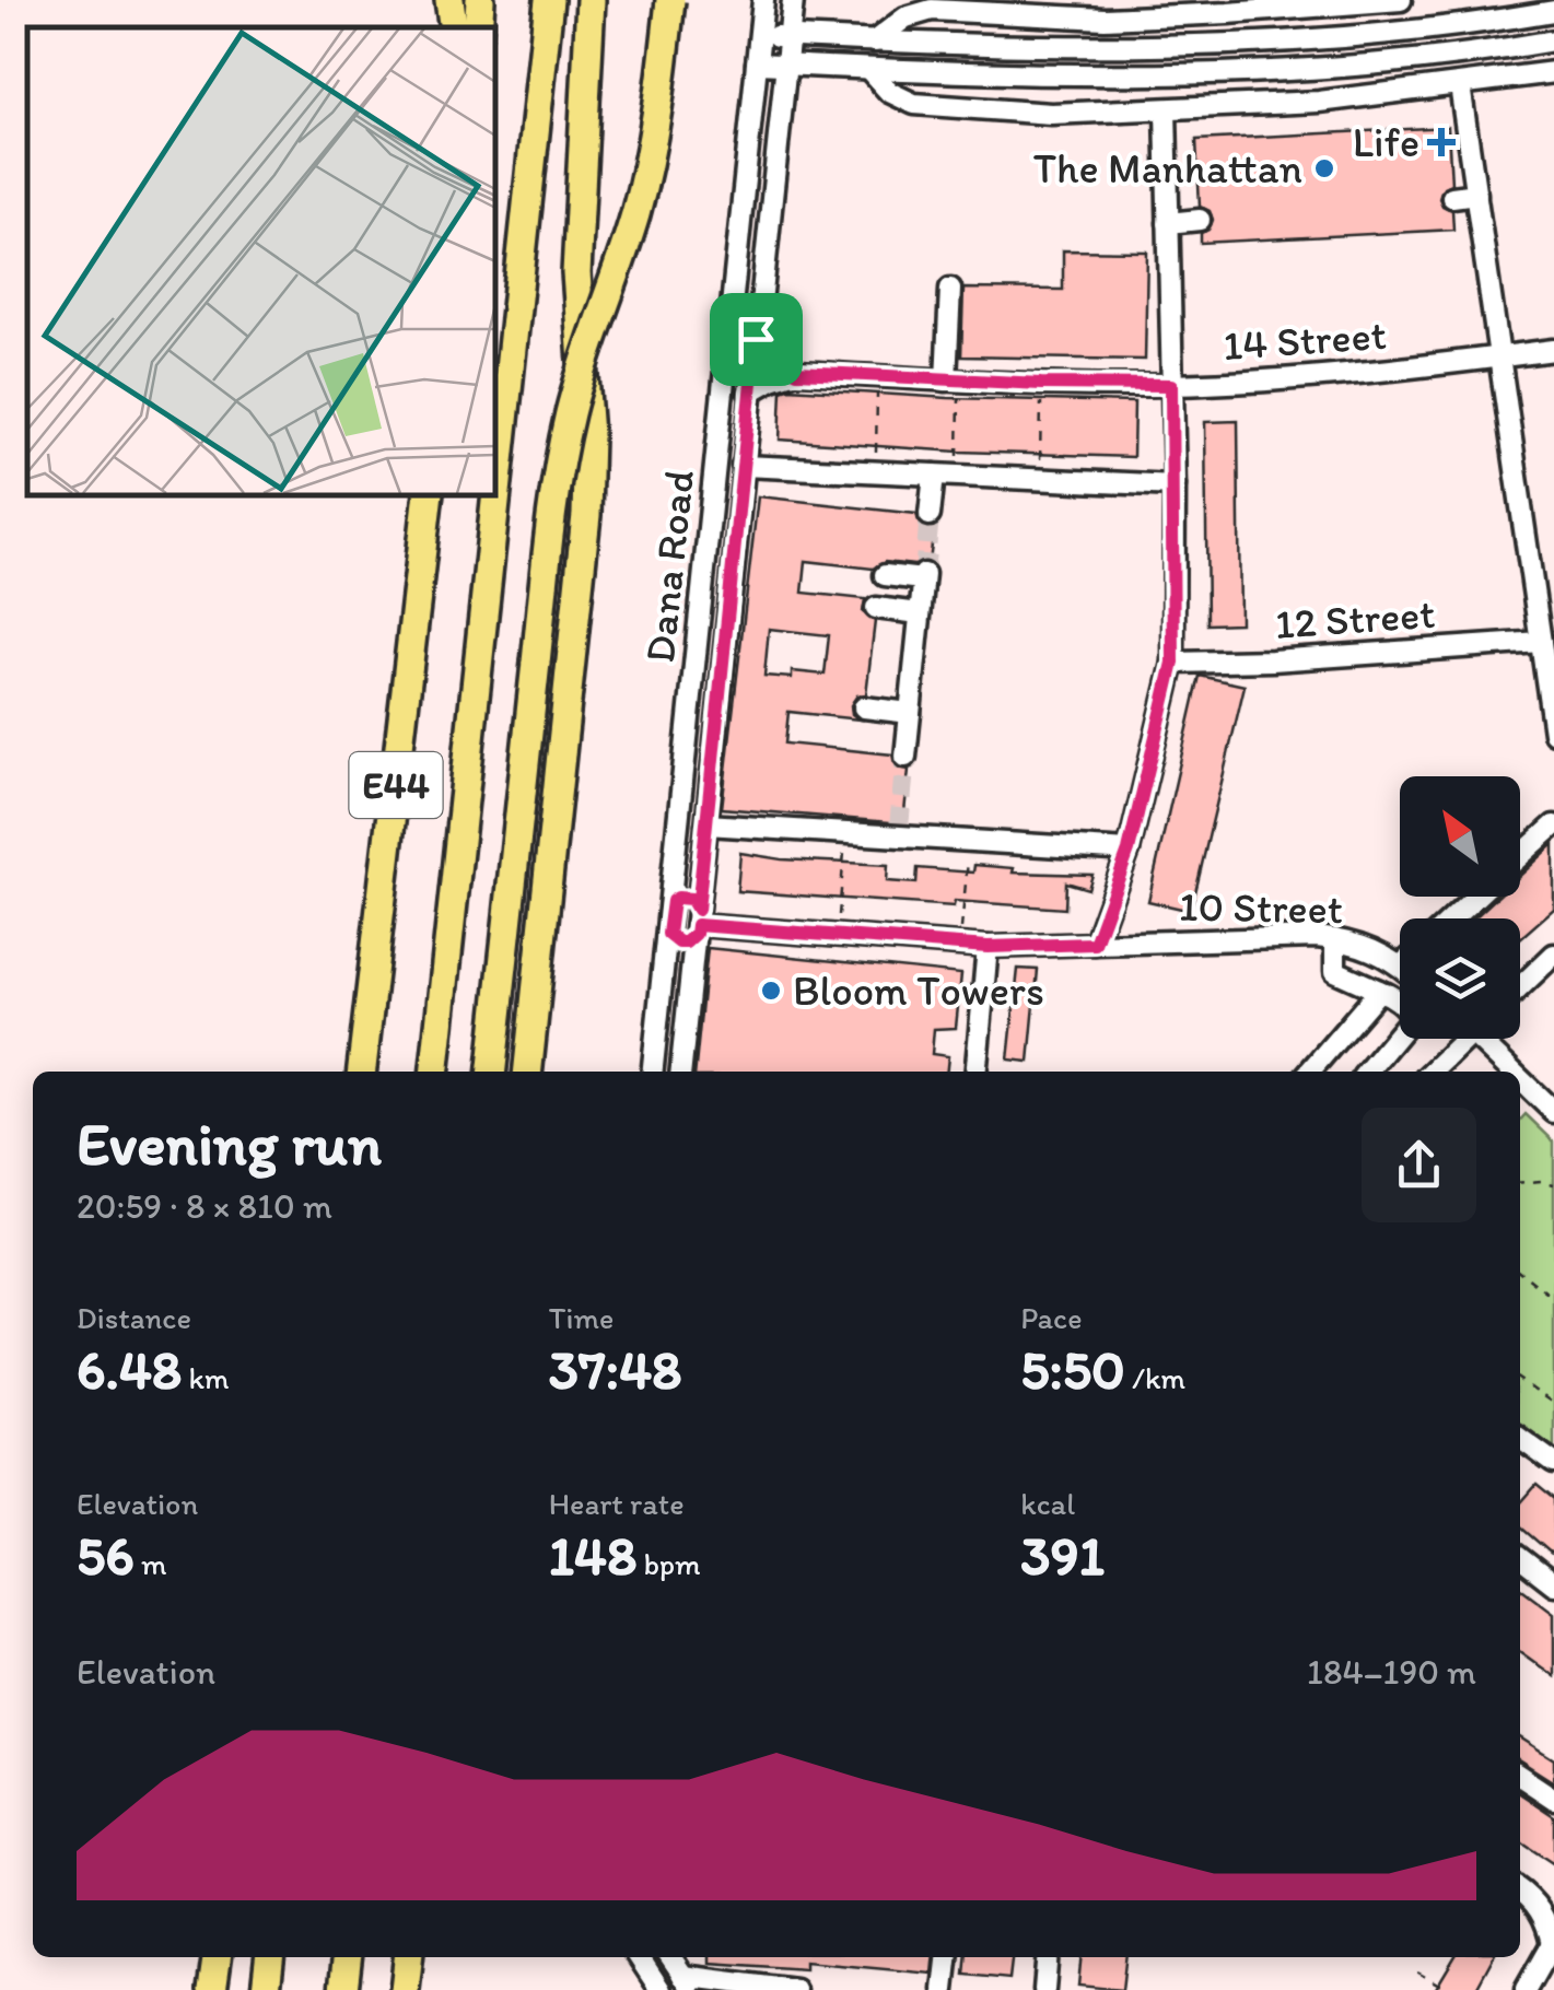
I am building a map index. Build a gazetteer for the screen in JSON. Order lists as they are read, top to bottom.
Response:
{
  "streets": {
    "highway": ["E44"],
    "street": [
      "14 Street",
      "Dana Road",
      "12 Street",
      "10 Street"
    ]
  },
  "crossings": [
    ["14 Street", "Dana Road"],
    ["Dana Road", "10 Street"]
  ],
  "places": {
    "health": ["Life"],
    "other": ["The Manhattan", "Bloom Towers"]
  },
  "north": "top left",
  "page": {
    "heading": ["Evening run", "20:59 · 8 × 810 m"],
    "stats": [
      ["Distance", "6.48 km"],
      ["Time", "37:48"],
      ["Pace", "5:50 /km"],
      ["Elevation", "56 m"],
      ["Heart rate", "148 bpm"],
      ["kcal", "391"]
    ],
    "chart": ["Elevation", "184–190 m"]
  }
}
